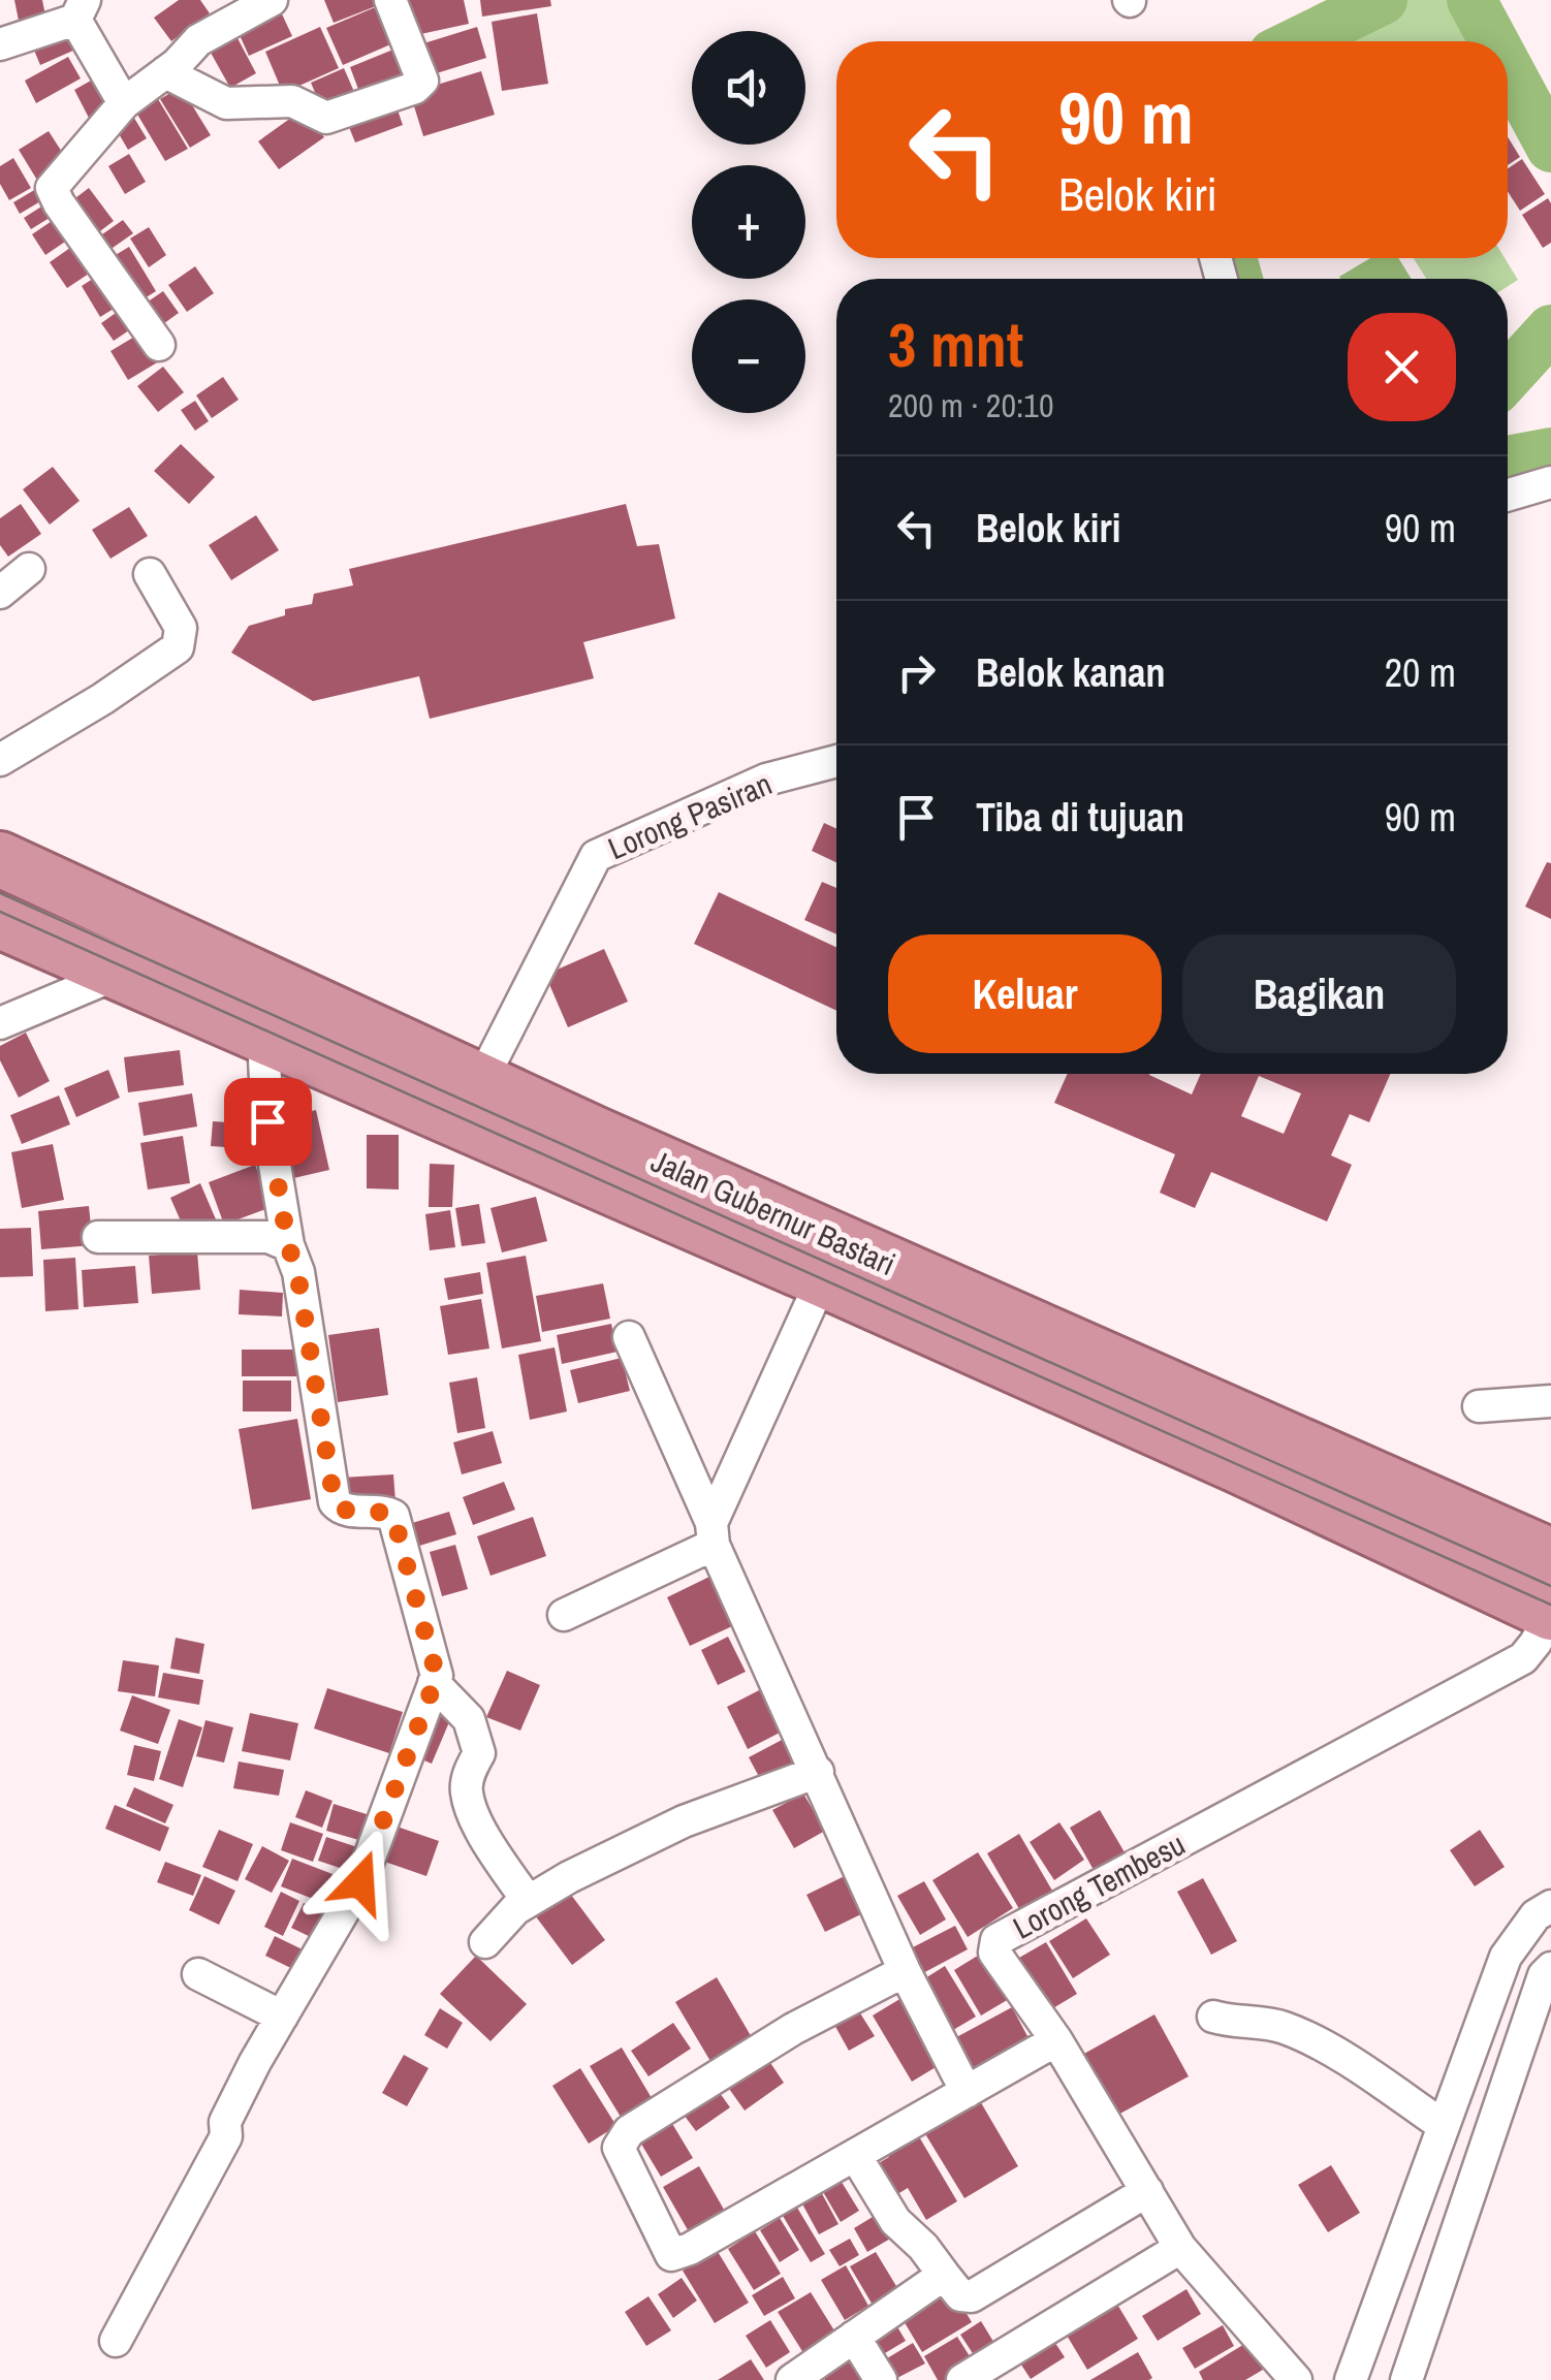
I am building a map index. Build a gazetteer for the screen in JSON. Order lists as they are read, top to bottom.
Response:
{
  "streets": {
    "highway": ["Jalan Gubernur Bastari"],
    "street": ["Lorong Pasiran", "Lorong Tembesu"]
  },
  "crossings": [
    ["Lorong Pasiran", "Jalan Gubernur Bastari"],
    ["Jalan Gubernur Bastari", "Lorong Tembesu"]
  ],
  "page": {
    "map_buttons": ["+", "−"],
    "turn": ["90 m", "Belok kiri"],
    "heading": ["3 mnt", "200 m · 20:10"],
    "list": [
      {
        "name": "Belok kiri",
        "value": "90 m"
      },
      {
        "name": "Belok kanan",
        "value": "20 m"
      },
      {
        "name": "Tiba di tujuan",
        "value": "90 m"
      }
    ],
    "buttons": ["Keluar", "Bagikan"]
  }
}
